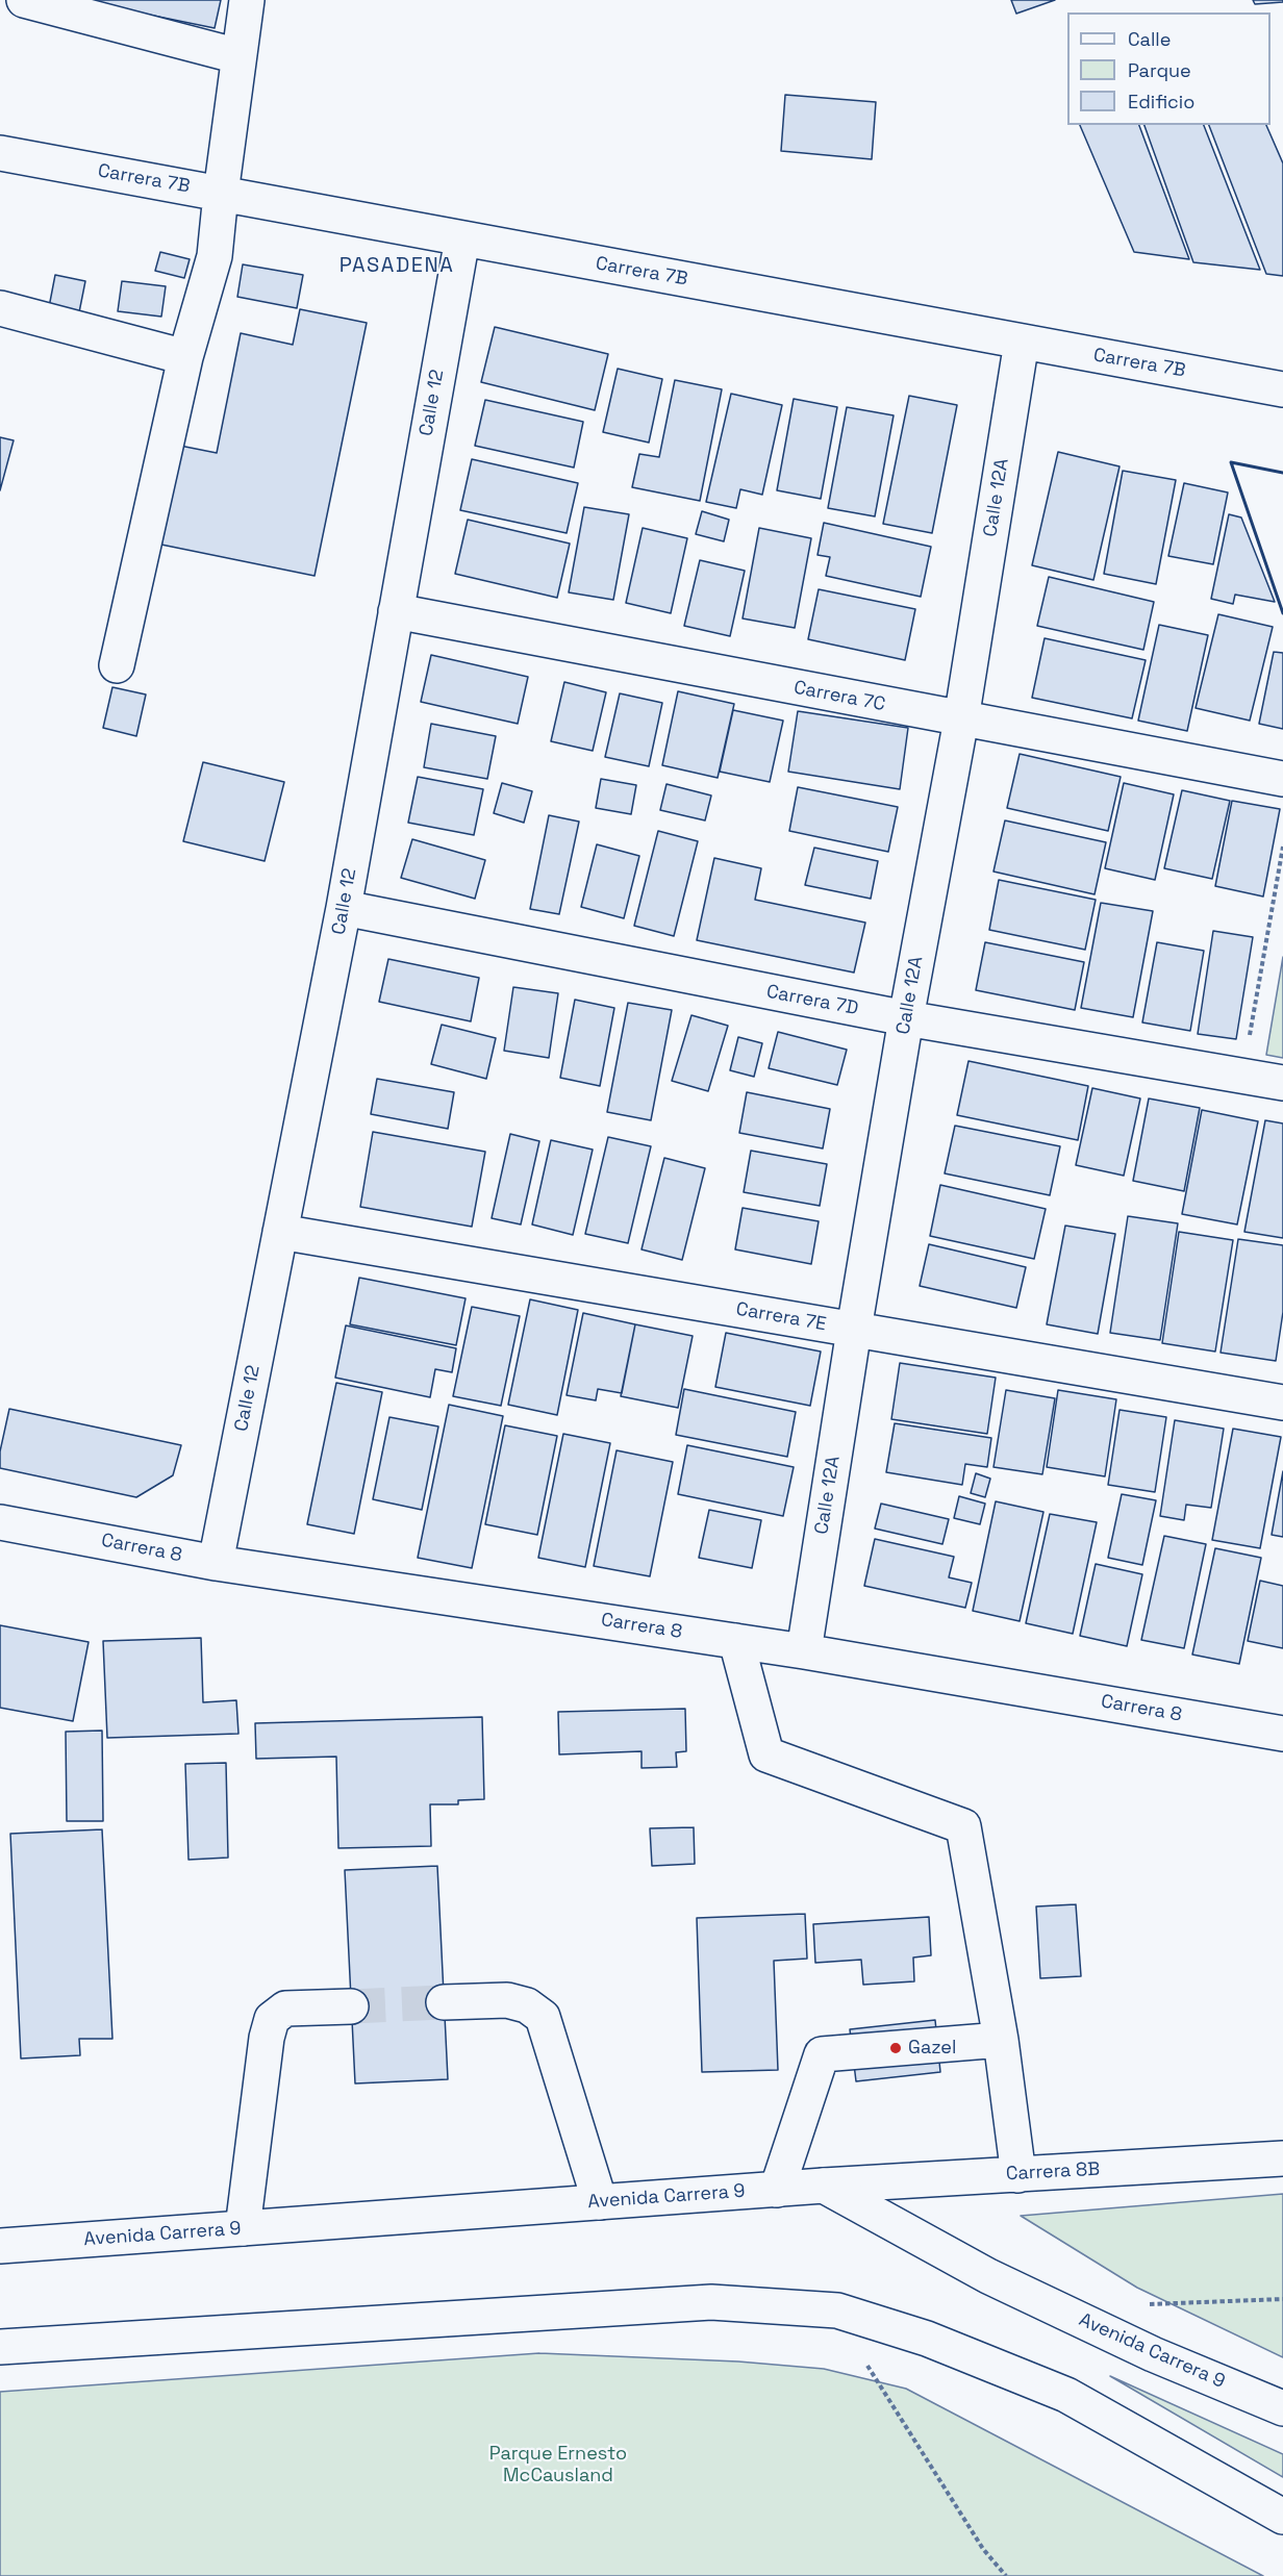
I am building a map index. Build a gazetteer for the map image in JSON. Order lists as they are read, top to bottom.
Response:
{
  "streets": {
    "main road": [
      "Carrera 7B",
      "Calle 12",
      "Calle 12A",
      "Carrera 7C",
      "Carrera 7D",
      "Carrera 7E",
      "Carrera 8",
      "Carrera 8B",
      "Avenida Carrera 9"
    ]
  },
  "crossings": [
    ["Carrera 7B", "Calle 12"],
    ["Carrera 7B", "Calle 12A"],
    ["Calle 12", "Carrera 7C"],
    ["Calle 12", "Carrera 7D"],
    ["Calle 12", "Carrera 7E"],
    ["Calle 12", "Carrera 8"],
    ["Calle 12A", "Carrera 7C"],
    ["Calle 12A", "Carrera 7D"],
    ["Calle 12A", "Carrera 7E"],
    ["Calle 12A", "Carrera 8"],
    ["Carrera 8B", "Avenida Carrera 9"]
  ],
  "districts": ["PASADENA"],
  "parks": ["Parque Ernesto McCausland"],
  "places": ["Gazel"],
  "legend": ["Calle", "Parque", "Edificio"]
}
